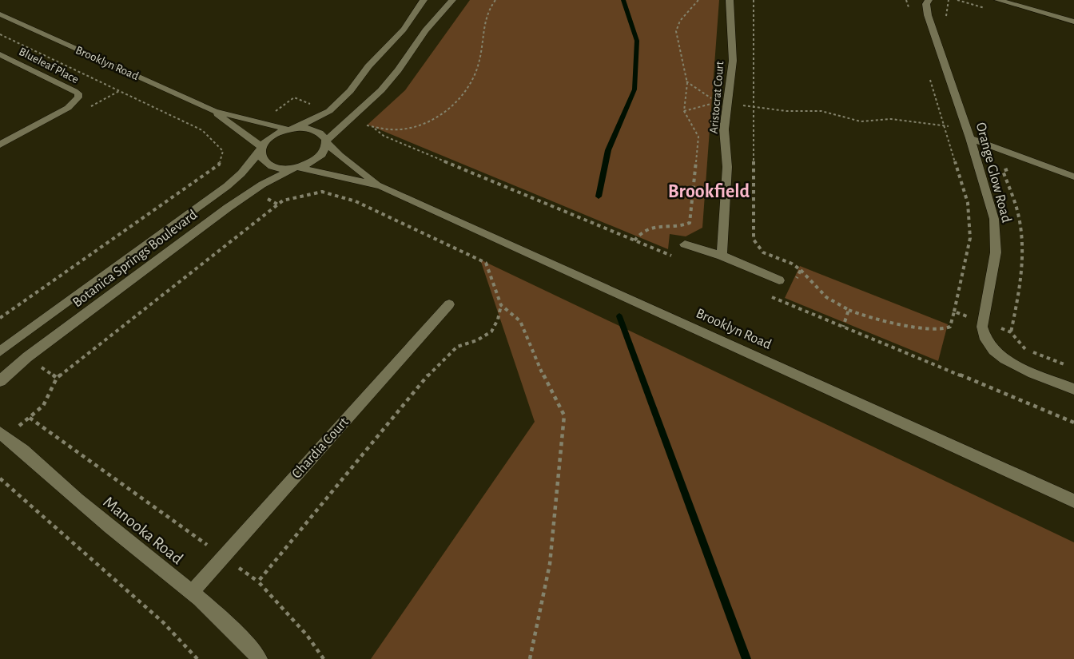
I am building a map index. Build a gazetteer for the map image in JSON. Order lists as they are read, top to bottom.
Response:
{
  "streets": {
    "street": [
      "Brooklyn Road",
      "Blueleaf Place",
      "Aristocrat Court",
      "Orange Glow Road",
      "Botanica Springs Boulevard",
      "Chardia Court",
      "Manooka Road"
    ]
  },
  "crossings": [
    ["Brooklyn Road", "Botanica Springs Boulevard"],
    ["Chardia Court", "Manooka Road"]
  ],
  "districts": ["Brookfield"]
}
